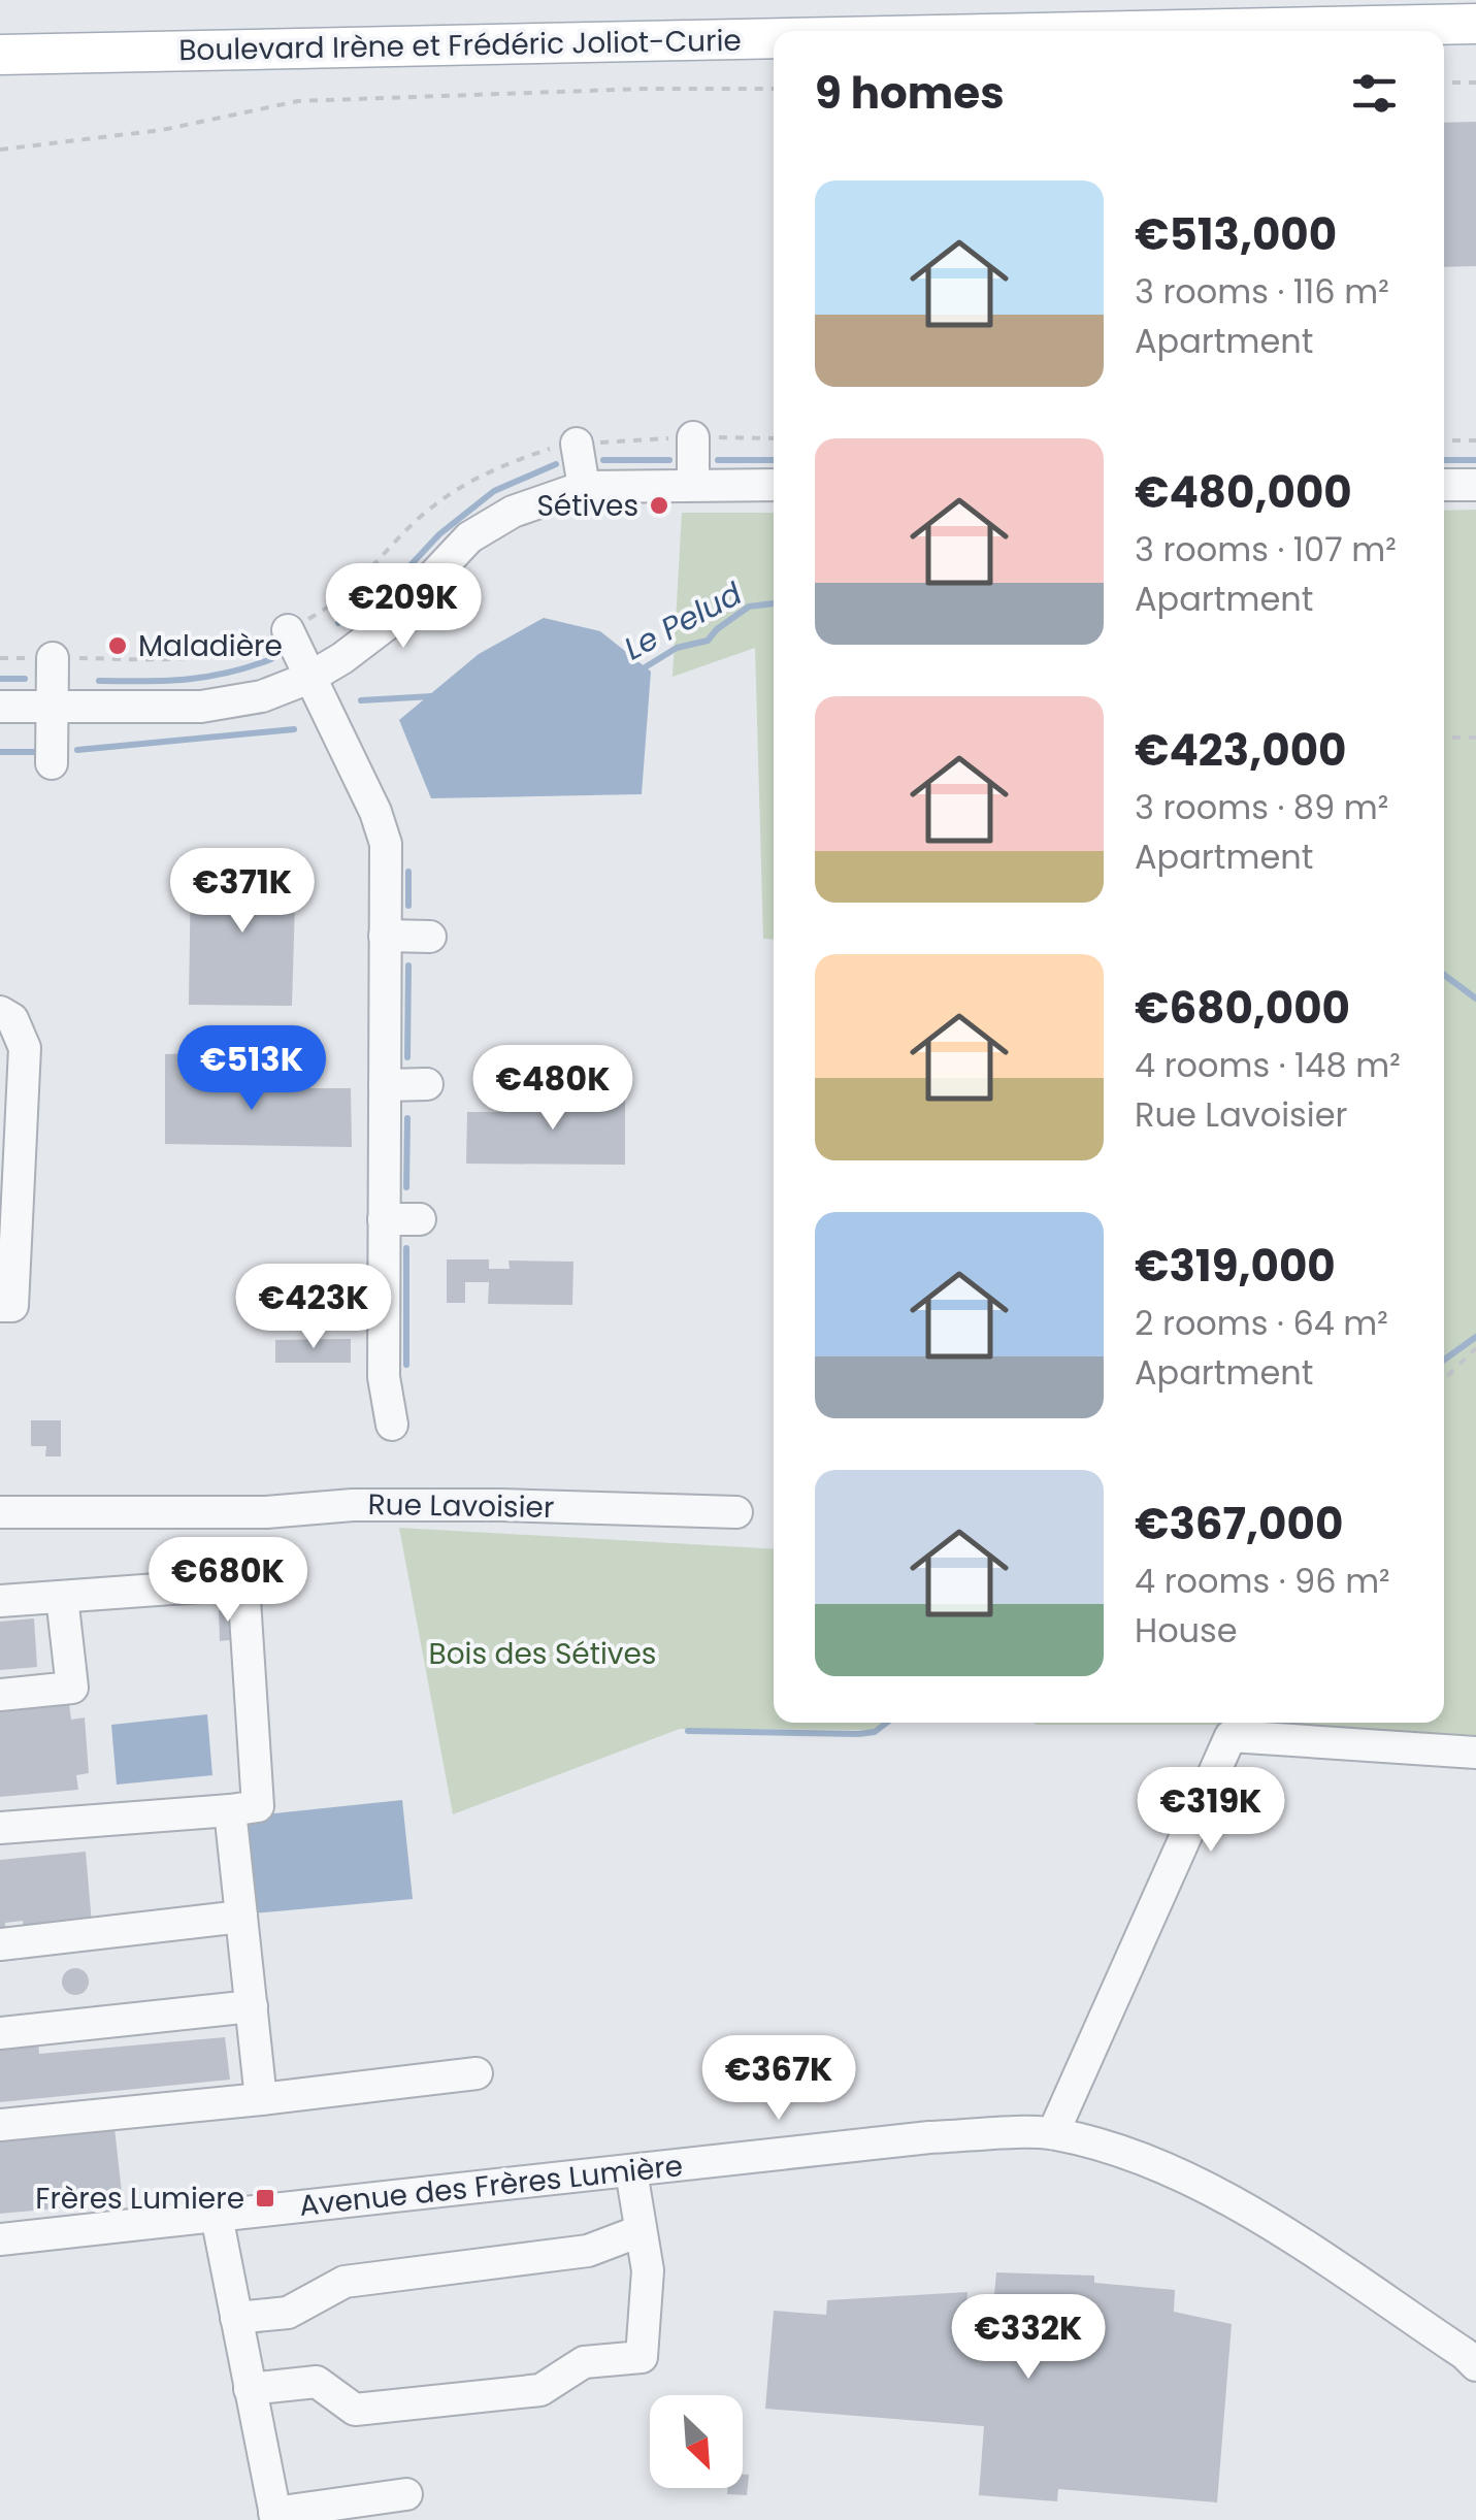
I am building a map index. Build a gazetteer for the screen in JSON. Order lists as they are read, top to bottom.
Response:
{
  "streets": {
    "main road": ["Boulevard Irène et Frédéric Joliot-Curie"],
    "street": ["Rue Lavoisier", "Avenue des Frères Lumière"]
  },
  "water": ["Le Pelud"],
  "parks": ["Bois des Sétives"],
  "places": {
    "other": ["Sétives", "Maladière"],
    "transit": ["Frères Lumiere"]
  },
  "north": "bottom right",
  "page": {
    "heading": "9 homes",
    "list": [
      {
        "name": "€513,000",
        "note": "3 rooms · 116 m² · Apartment"
      },
      {
        "name": "€480,000",
        "note": "3 rooms · 107 m² · Apartment"
      },
      {
        "name": "€423,000",
        "note": "3 rooms · 89 m² · Apartment"
      },
      {
        "name": "€680,000",
        "note": "4 rooms · 148 m² · Rue Lavoisier"
      },
      {
        "name": "€319,000",
        "note": "2 rooms · 64 m² · Apartment"
      },
      {
        "name": "€367,000",
        "note": "4 rooms · 96 m² · House"
      }
    ],
    "price": [
      "€209K",
      "€371K",
      "€513K",
      "€480K",
      "€423K",
      "€680K",
      "€319K",
      "€367K",
      "€332K"
    ]
  }
}
